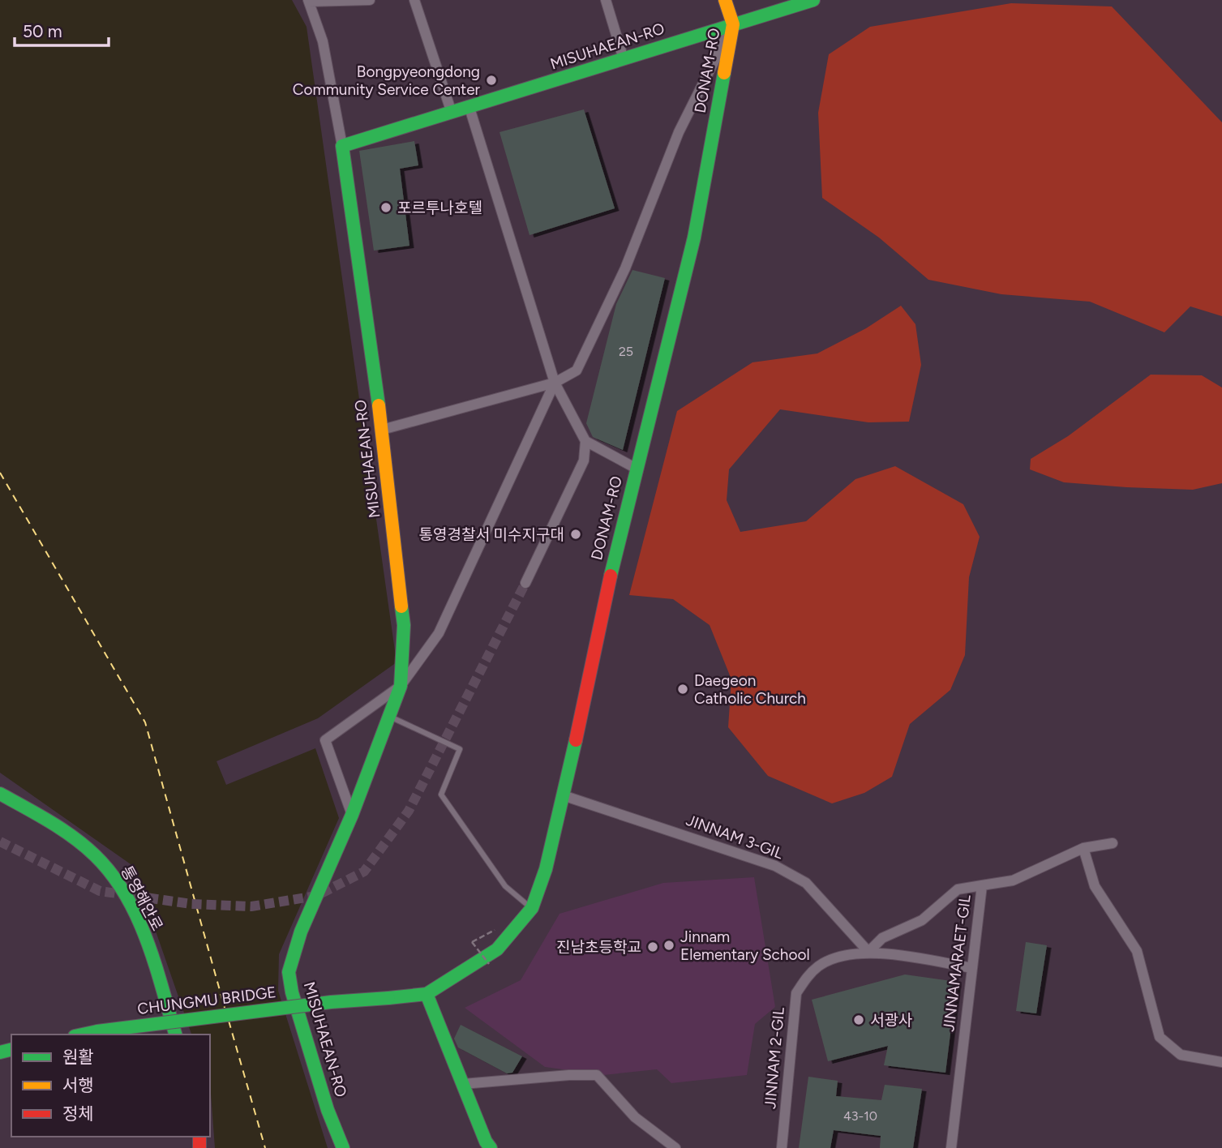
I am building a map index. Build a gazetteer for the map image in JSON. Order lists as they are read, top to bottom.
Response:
{
  "streets": {
    "street": [
      "MISUHAEAN-RO",
      "DONAM-RO",
      "JINNAM 3-GIL",
      "통영해안로",
      "JINNAMARAET-GIL",
      "CHUNGMU BRIDGE",
      "JINNAM 2-GIL"
    ]
  },
  "crossings": [
    ["MISUHAEAN-RO", "DONAM-RO"],
    ["DONAM-RO", "JINNAM 3-GIL"],
    ["DONAM-RO", "CHUNGMU BRIDGE"],
    ["JINNAM 3-GIL", "JINNAM 2-GIL"],
    ["JINNAMARAET-GIL", "JINNAM 2-GIL"]
  ],
  "places": [
    "Bongpyeongdong Community Service Center",
    "포르투나호텔",
    "통영경찰서 미수지구대",
    "Daegeon Catholic Church",
    "Jinnam Elementary School",
    "진남초등학교",
    "서광사"
  ],
  "house_numbers": ["25", "43-10"],
  "legend": ["원활", "서행", "정체"],
  "scale_bar": "50 m"
}
